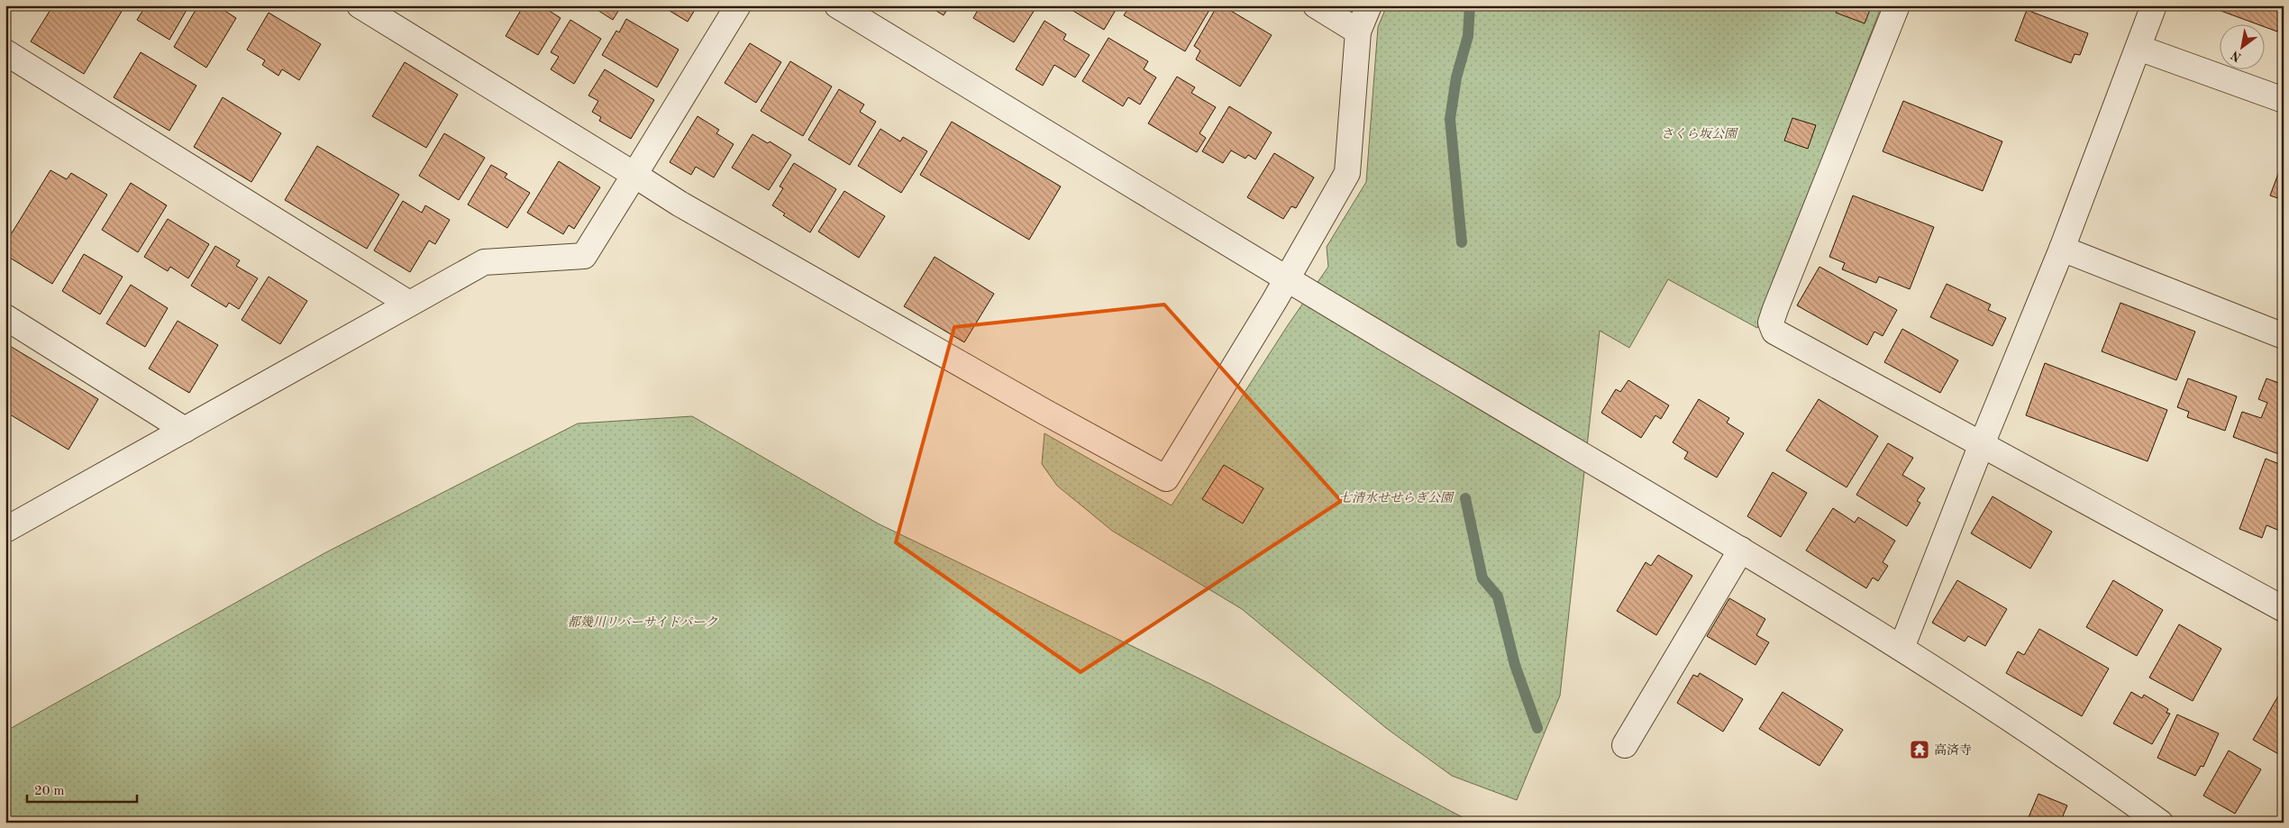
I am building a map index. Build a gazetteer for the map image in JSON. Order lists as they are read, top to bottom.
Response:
{
  "parks": ["さくら坂公園", "七清水せせらぎ公園", "都幾川リバーサイドパーク"],
  "places": {
    "temple": ["高済寺"]
  },
  "scale_bar": "20 m",
  "north": "bottom left"
}
